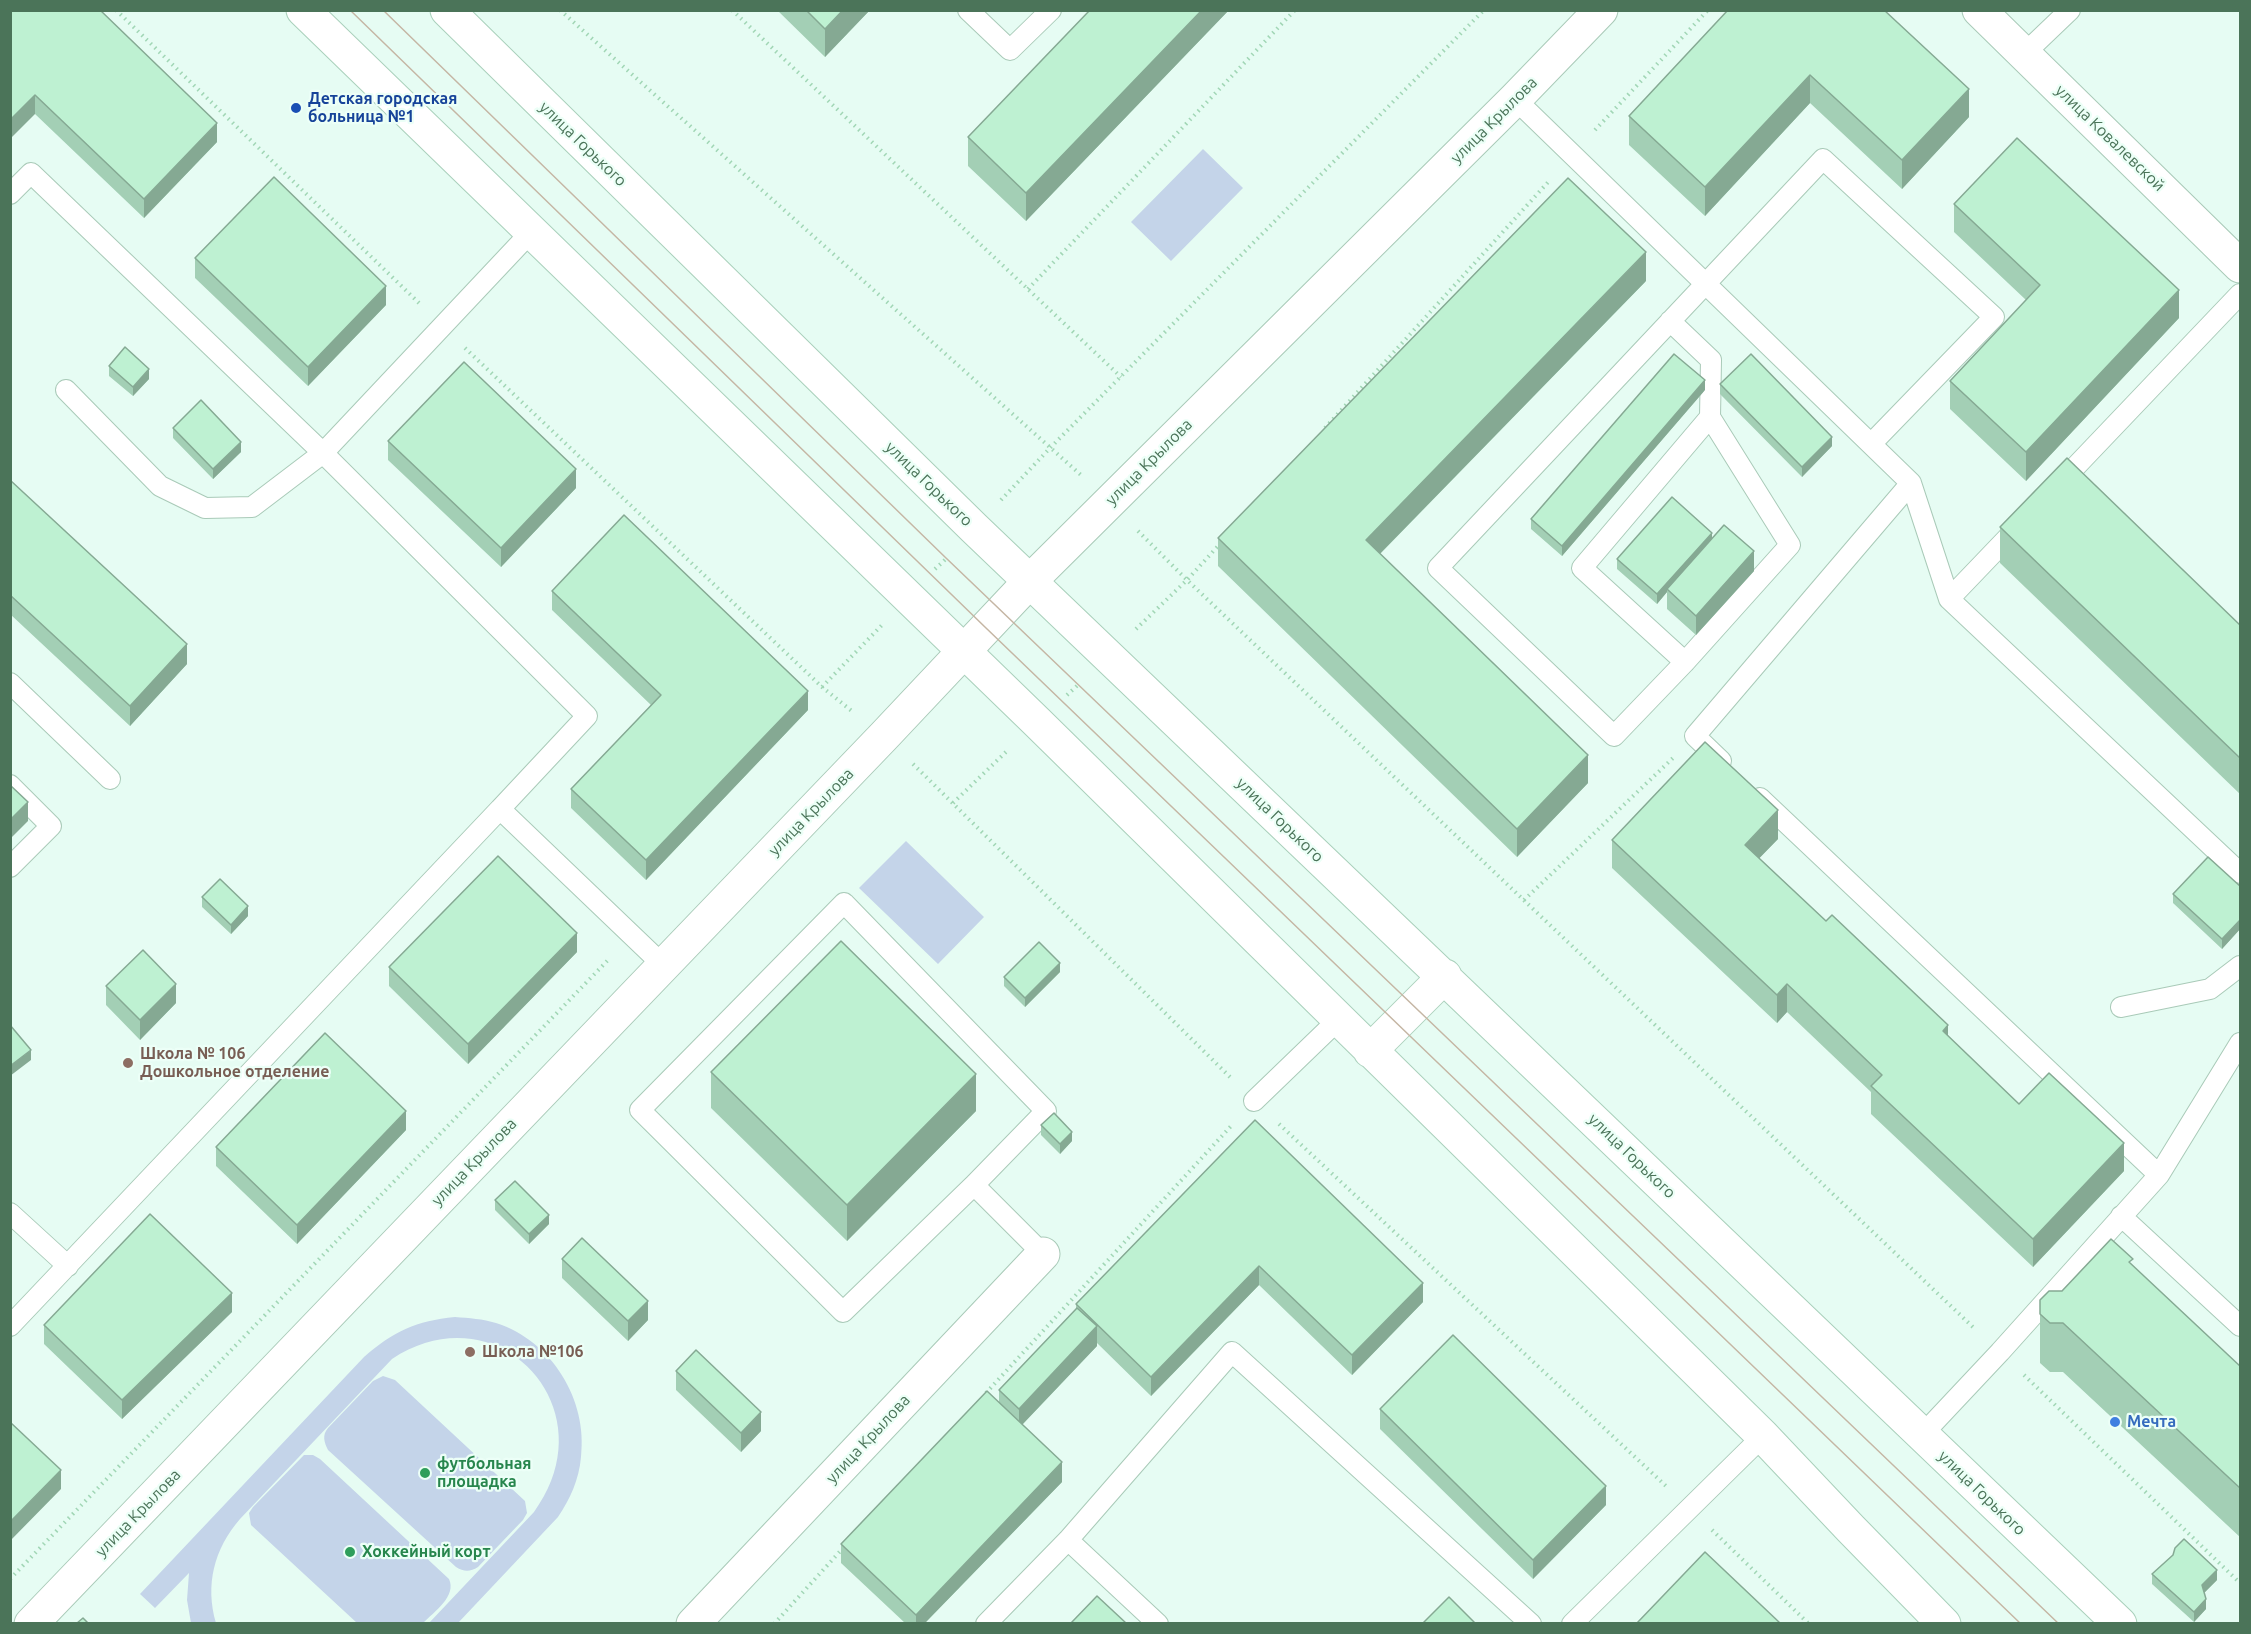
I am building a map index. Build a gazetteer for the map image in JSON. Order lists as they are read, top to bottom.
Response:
{
  "streets": {
    "main road": ["улица Крылова", "улица Ковалевской", "улица Горького"]
  },
  "crossings": [
    ["улица Крылова", "улица Горького"]
  ],
  "places": [
    "Детская городская больница №1",
    "Школа № 106 Дошкольное отделение",
    "Школа №106",
    "Мечта",
    "футбольная площадка",
    "Хоккейный корт"
  ]
}
